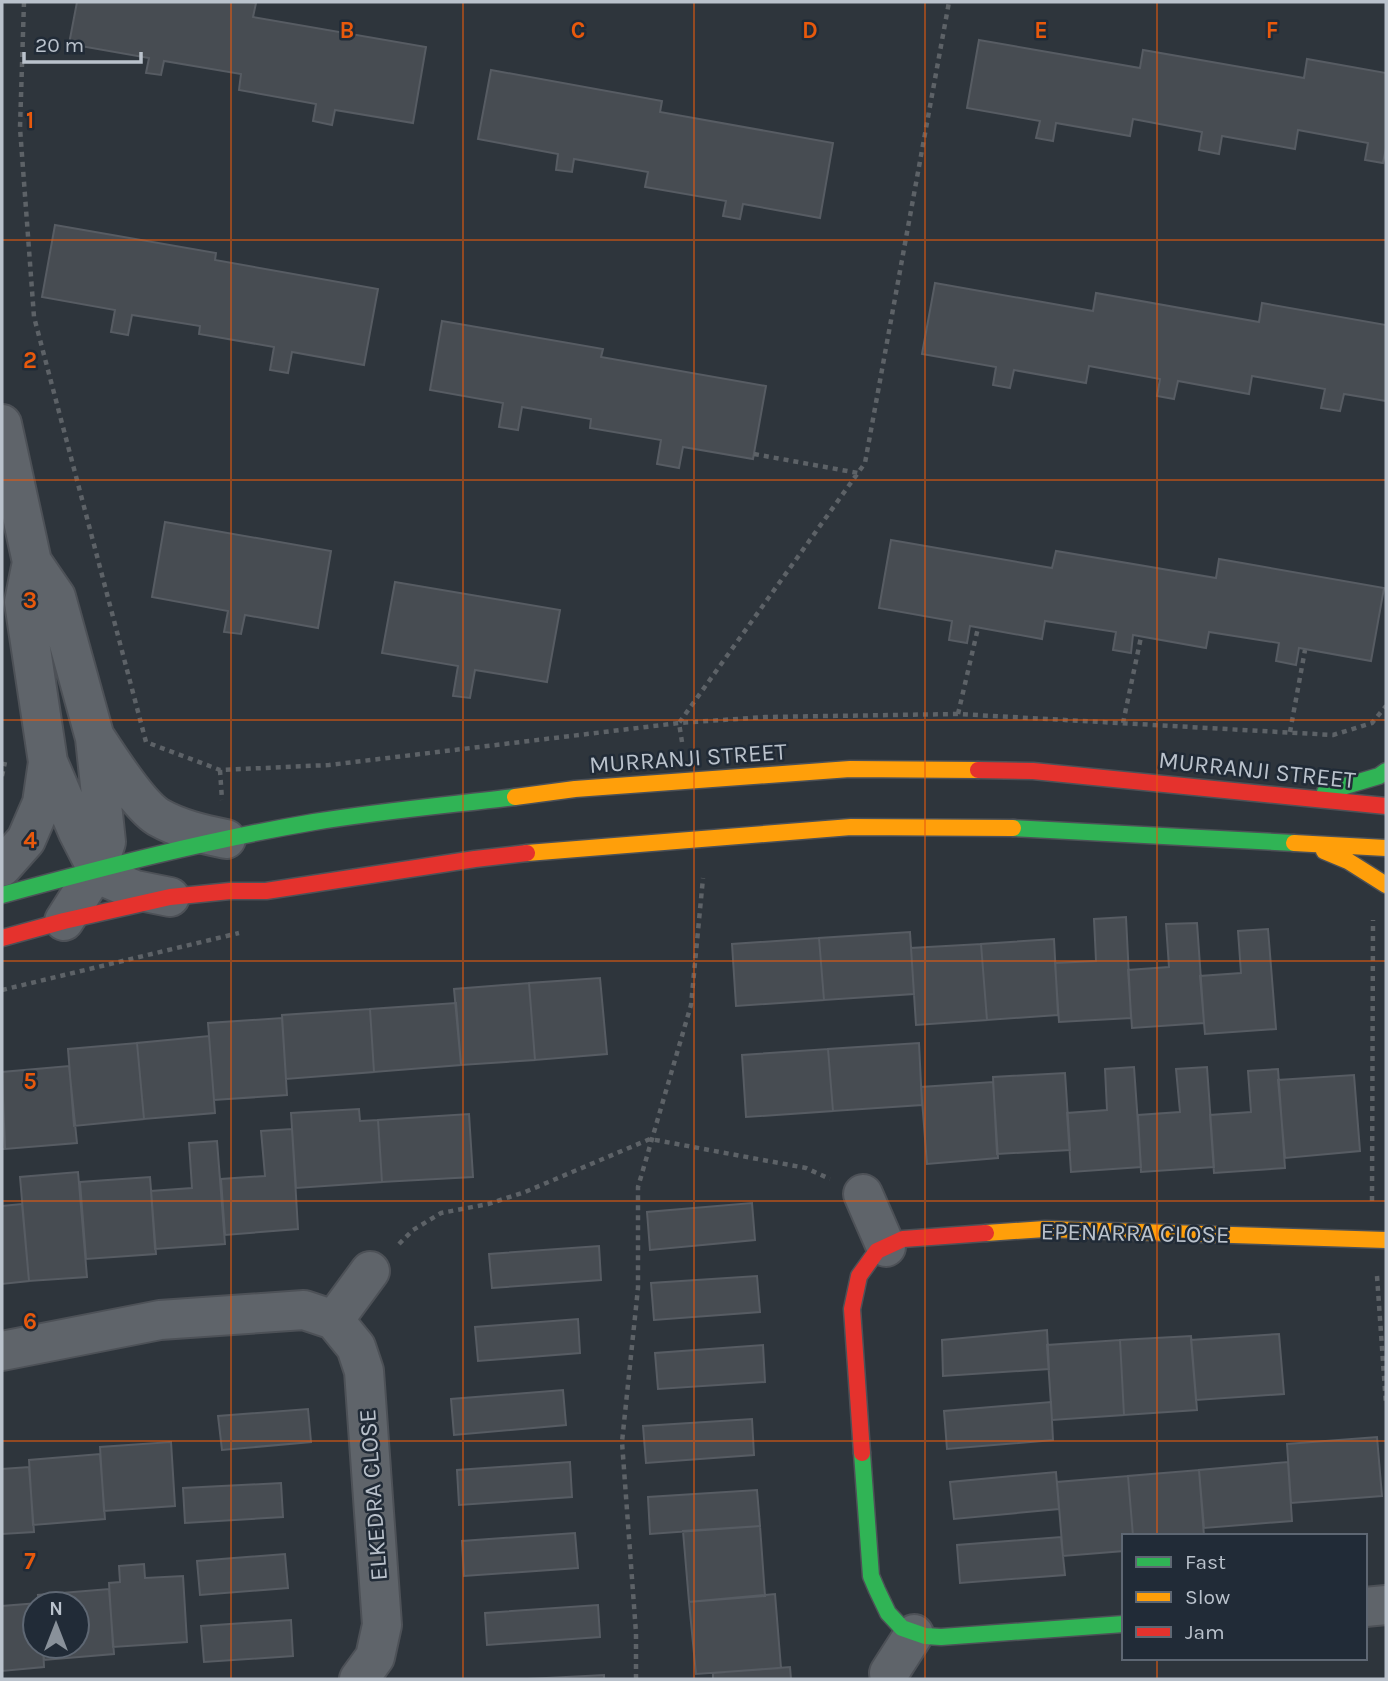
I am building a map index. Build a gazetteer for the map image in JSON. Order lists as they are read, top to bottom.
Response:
{
  "streets": {
    "street": ["MURRANJI STREET", "EPENARRA CLOSE", "ELKEDRA CLOSE"]
  },
  "legend": ["Fast", "Slow", "Jam"],
  "scale_bar": "20 m",
  "north": "top",
  "grid": {
    "columns": [
      "B",
      "C",
      "D",
      "E",
      "F"
    ],
    "rows": [
      "1",
      "2",
      "3",
      "4",
      "5",
      "6",
      "7"
    ]
  }
}
